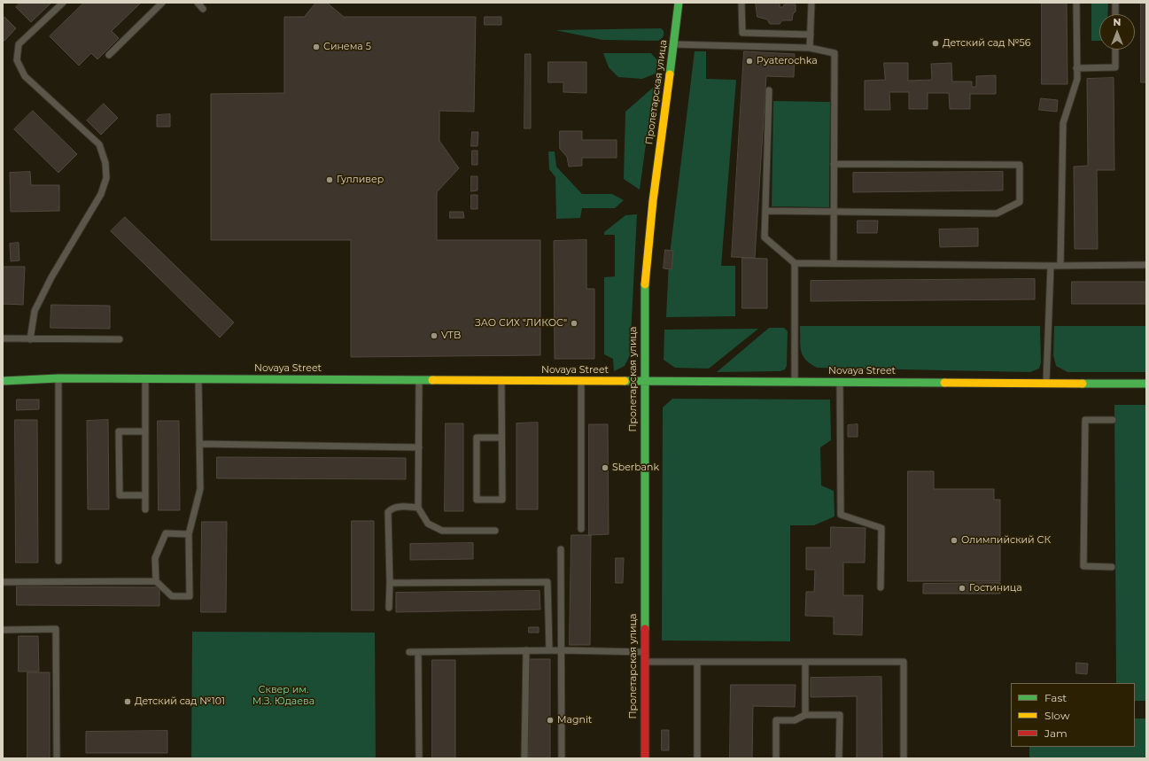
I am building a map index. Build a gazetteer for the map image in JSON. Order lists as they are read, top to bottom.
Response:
{
  "streets": {
    "main road": ["Пролетарская улица", "Novaya Street"]
  },
  "crossings": [
    ["Пролетарская улица", "Novaya Street"]
  ],
  "parks": ["Сквер им. М.З. Юдаева"],
  "places": [
    "Детский сад №56",
    "Синема 5",
    "Pyaterochka",
    "Гулливер",
    "ЗАО СИХ \"ЛИКОС\"",
    "VTB",
    "Sberbank",
    "Олимпийский СК",
    "Гостиница",
    "Детский сад №101",
    "Magnit"
  ],
  "legend": ["Fast", "Slow", "Jam"],
  "north": "top"
}
